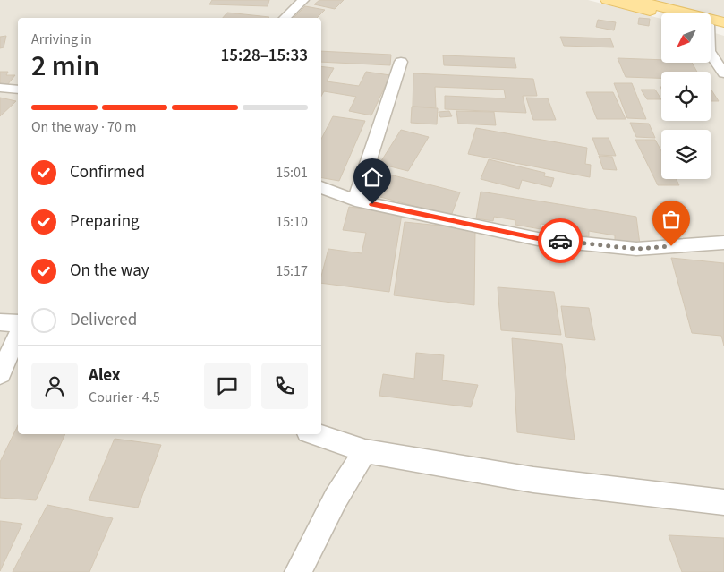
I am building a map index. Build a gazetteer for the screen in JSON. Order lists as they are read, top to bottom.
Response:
{
  "north": "bottom left",
  "page": {
    "heading": ["2 min", "Arriving in", "15:28–15:33"],
    "panel": ["Alex", "Courier · 4.5"],
    "bar": "On the way · 70 m",
    "list": [
      ["Confirmed", "15:01"],
      ["Preparing", "15:10"],
      ["On the way", "15:17"],
      "Delivered"
    ]
  }
}
